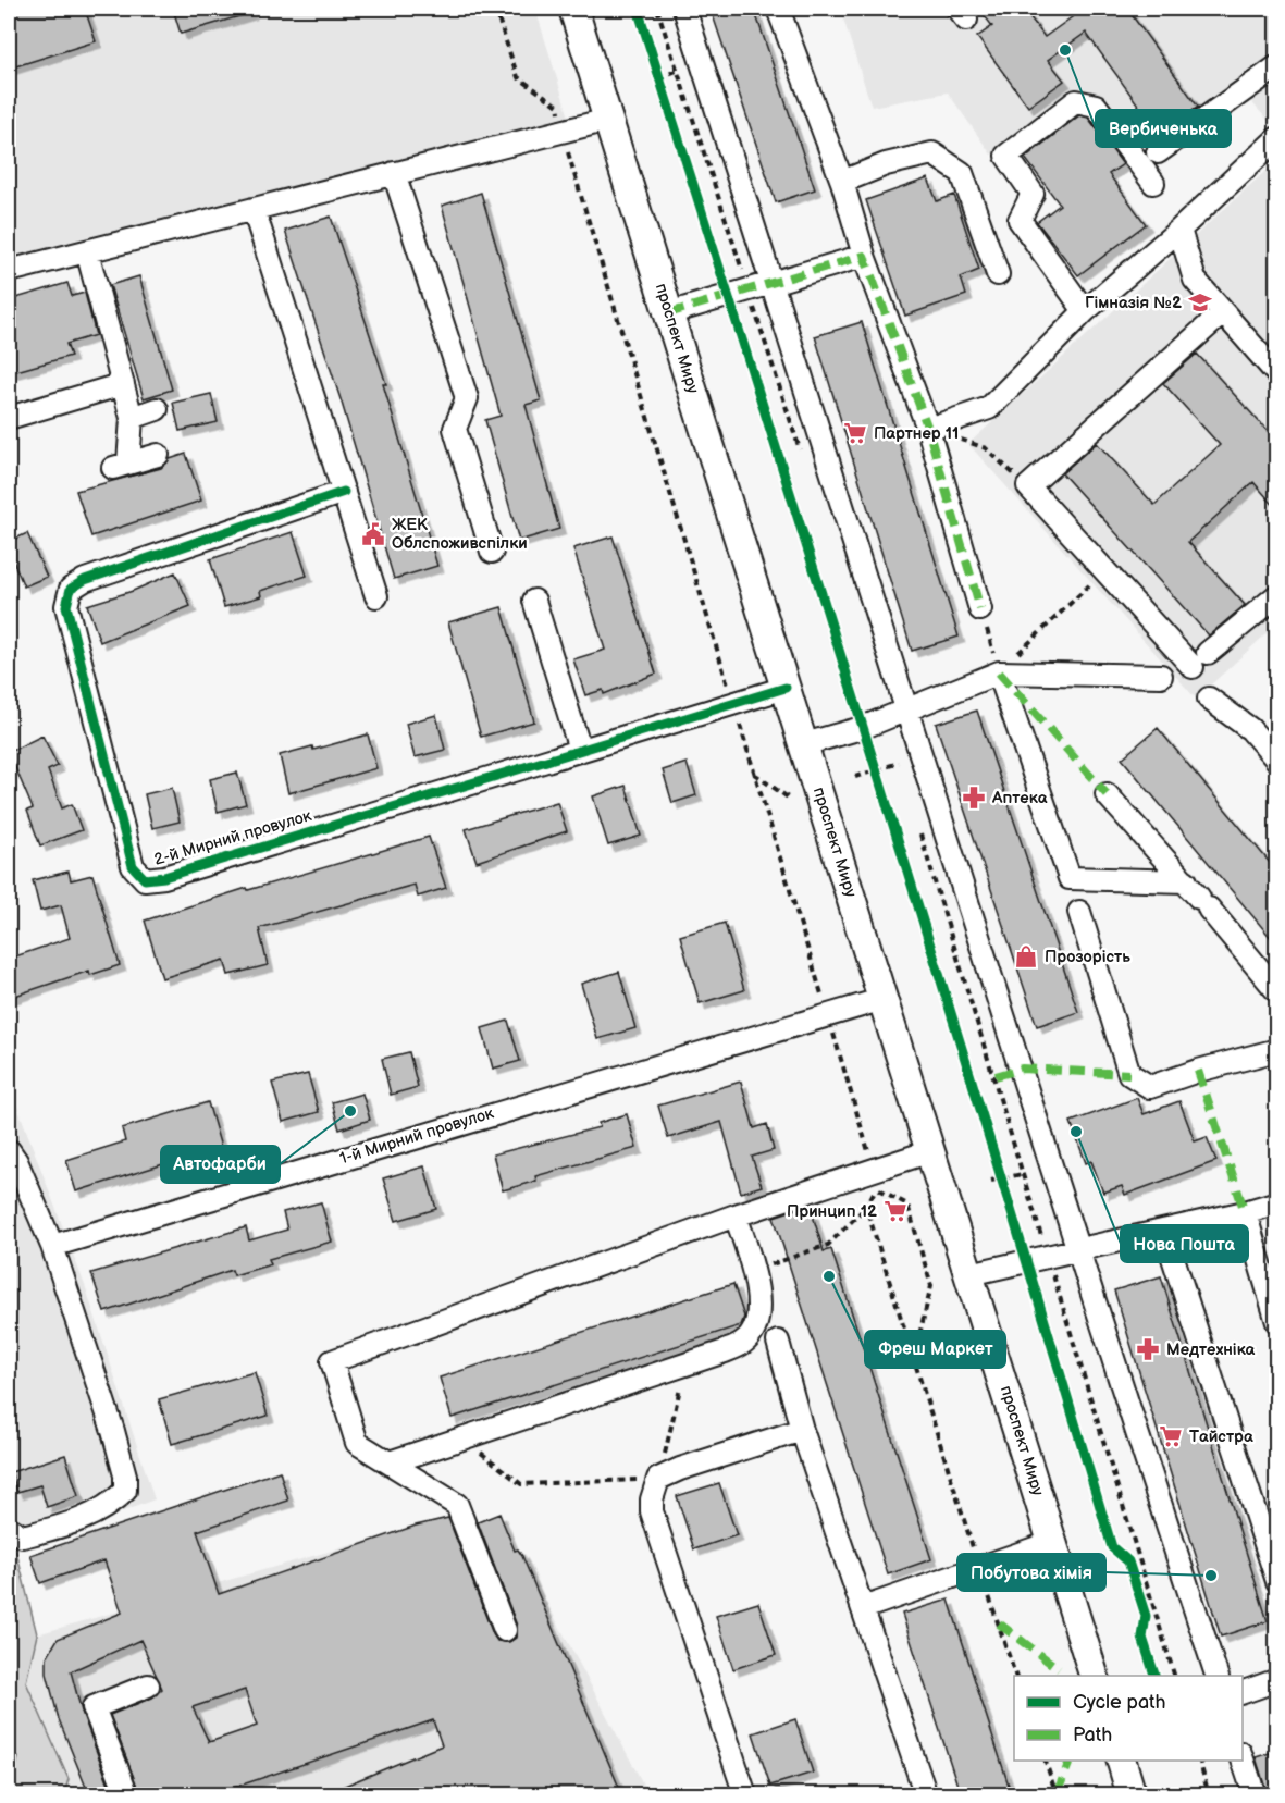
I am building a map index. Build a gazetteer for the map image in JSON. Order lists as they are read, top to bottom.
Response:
{
  "streets": {
    "main road": ["проспект Миру"],
    "street": ["2-й Мирний провулок", "1-й Мирний провулок"]
  },
  "crossings": [
    ["проспект Миру", "2-й Мирний провулок"],
    ["проспект Миру", "1-й Мирний провулок"]
  ],
  "places": {
    "other": [
      "Вербиченька",
      "Автофарби",
      "Нова Пошта",
      "Фреш Маркет",
      "Побутова хімія"
    ],
    "school or university": ["Гімназія №2"],
    "supermarket": ["Партнер 11", "Принцип 12", "Тайстра"],
    "public building": ["ЖЕК Облспоживспілки"],
    "pharmacy": ["Аптека", "Медтехніка"],
    "shop": ["Прозорість"]
  },
  "legend": ["Cycle path", "Path"]
}
